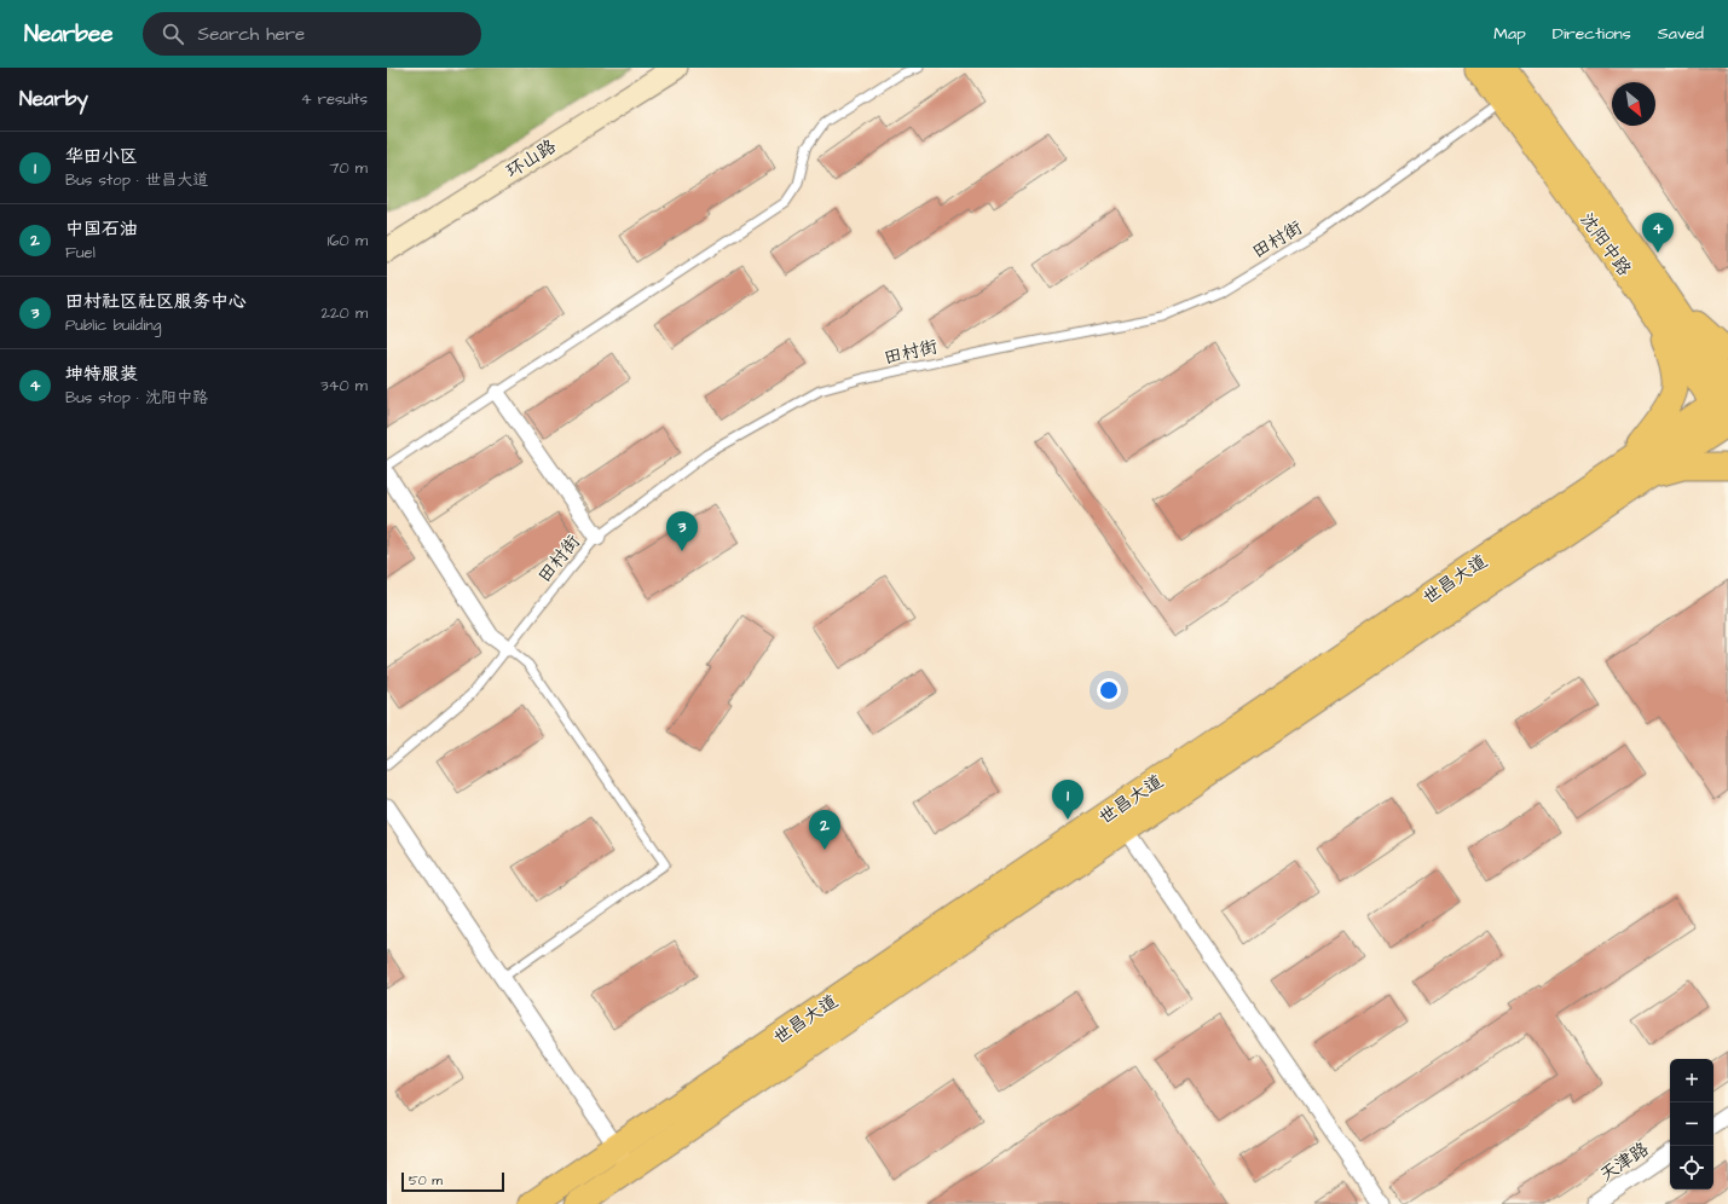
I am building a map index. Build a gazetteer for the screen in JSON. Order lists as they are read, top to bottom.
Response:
{
  "streets": {
    "main road": ["环山路", "沈阳中路", "世昌大道"],
    "street": ["天津路"],
    "lane": ["田村街"]
  },
  "crossings": [
    ["田村街", "沈阳中路"],
    ["沈阳中路", "世昌大道"]
  ],
  "scale_bar": "50 m",
  "north": "bottom right",
  "page": {
    "header": "Nearbee",
    "search": "Search here",
    "nav": ["Map", "Directions", "Saved"],
    "heading": ["Nearby", "4 results"],
    "list": [
      {
        "mark": "1",
        "name": "华田小区",
        "note": "Bus stop · 世昌大道",
        "value": "70 m"
      },
      {
        "mark": "2",
        "name": "中国石油",
        "note": "Fuel",
        "value": "160 m"
      },
      {
        "mark": "3",
        "name": "田村社区社区服务中心",
        "note": "Public building",
        "value": "220 m"
      },
      {
        "mark": "4",
        "name": "坤特服装",
        "note": "Bus stop · 沈阳中路",
        "value": "340 m"
      }
    ],
    "pins": [
      "4",
      "3",
      "1",
      "2"
    ],
    "map_buttons": ["+", "−"],
    "scale": "50 m"
  }
}
